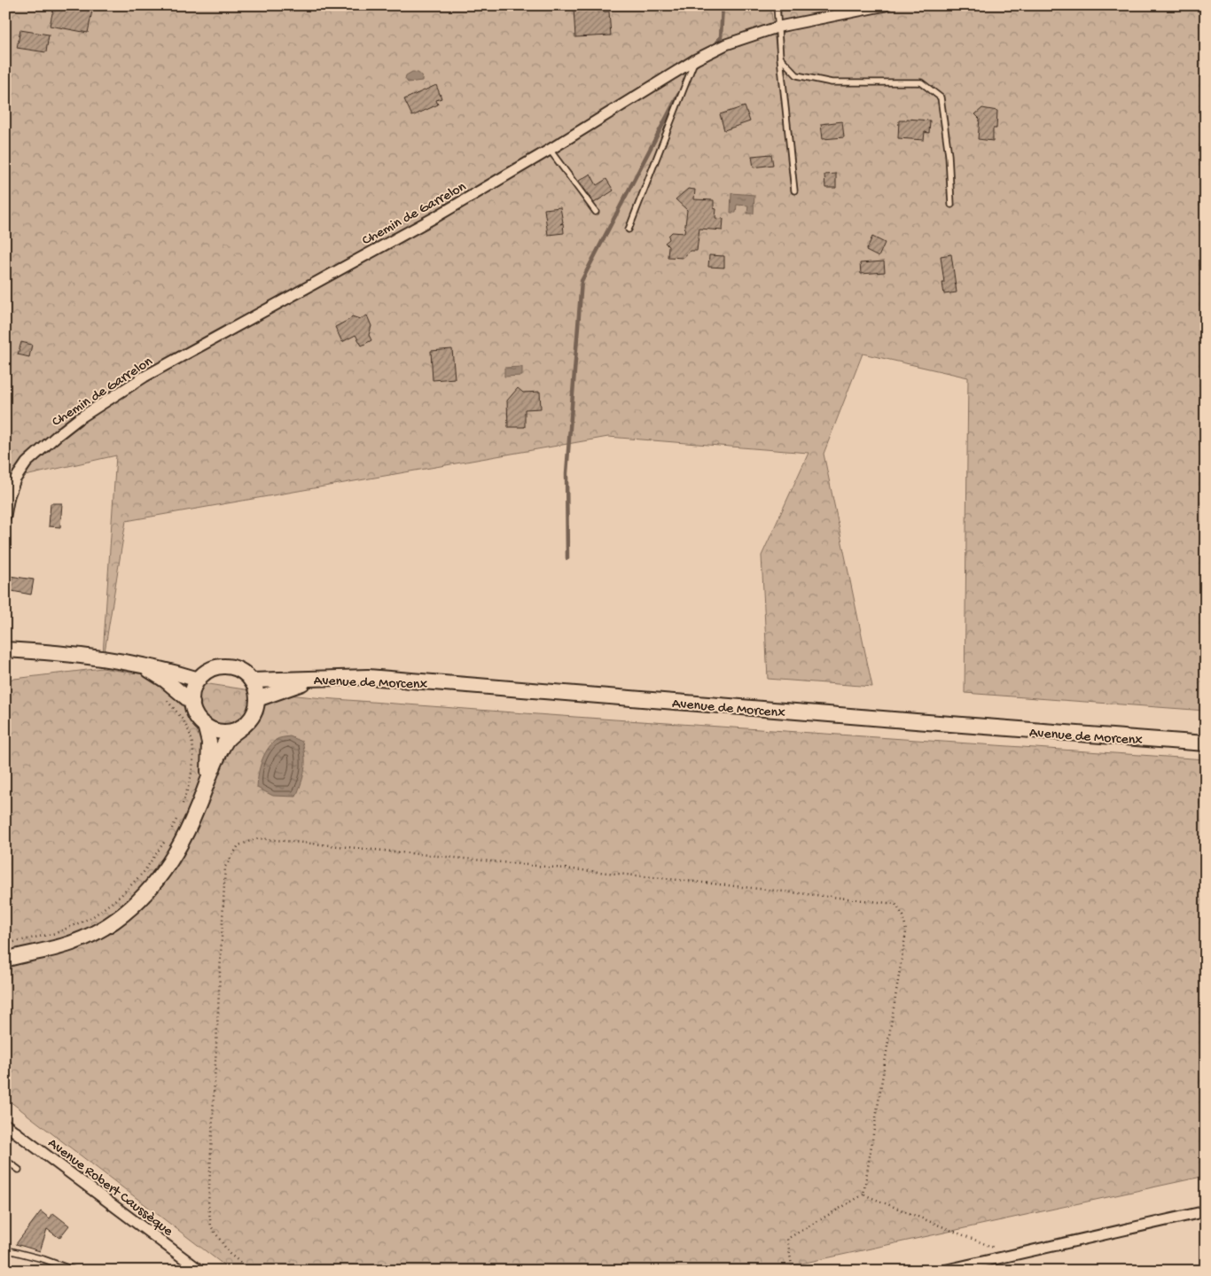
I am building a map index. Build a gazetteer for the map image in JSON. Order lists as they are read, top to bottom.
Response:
{
  "streets": {
    "main road": ["Avenue de Morcenx"],
    "street": ["Chemin de Garrelon", "Avenue Robert Caussèque"]
  }
}
